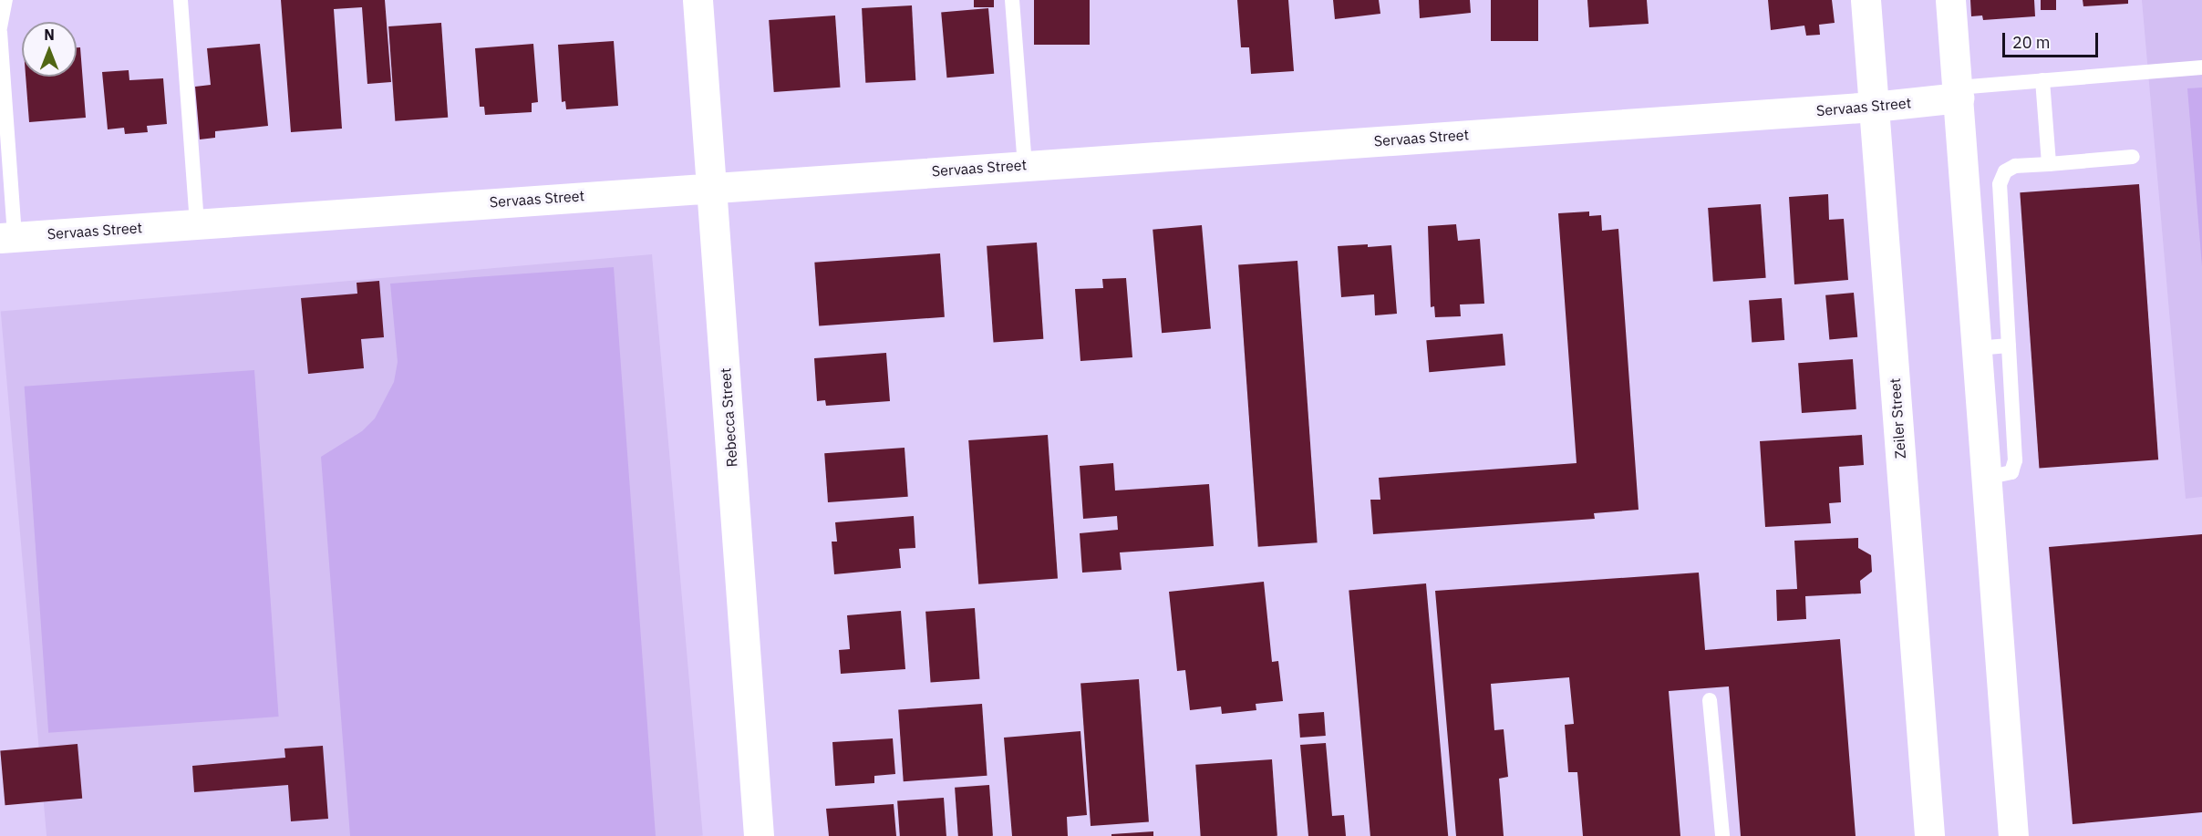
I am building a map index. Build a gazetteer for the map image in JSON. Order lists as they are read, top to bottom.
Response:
{
  "streets": {
    "street": ["Servaas Street", "Rebecca Street", "Zeiler Street"]
  },
  "crossings": [
    ["Servaas Street", "Rebecca Street"],
    ["Servaas Street", "Zeiler Street"]
  ],
  "scale_bar": "20 m",
  "north": "top"
}
